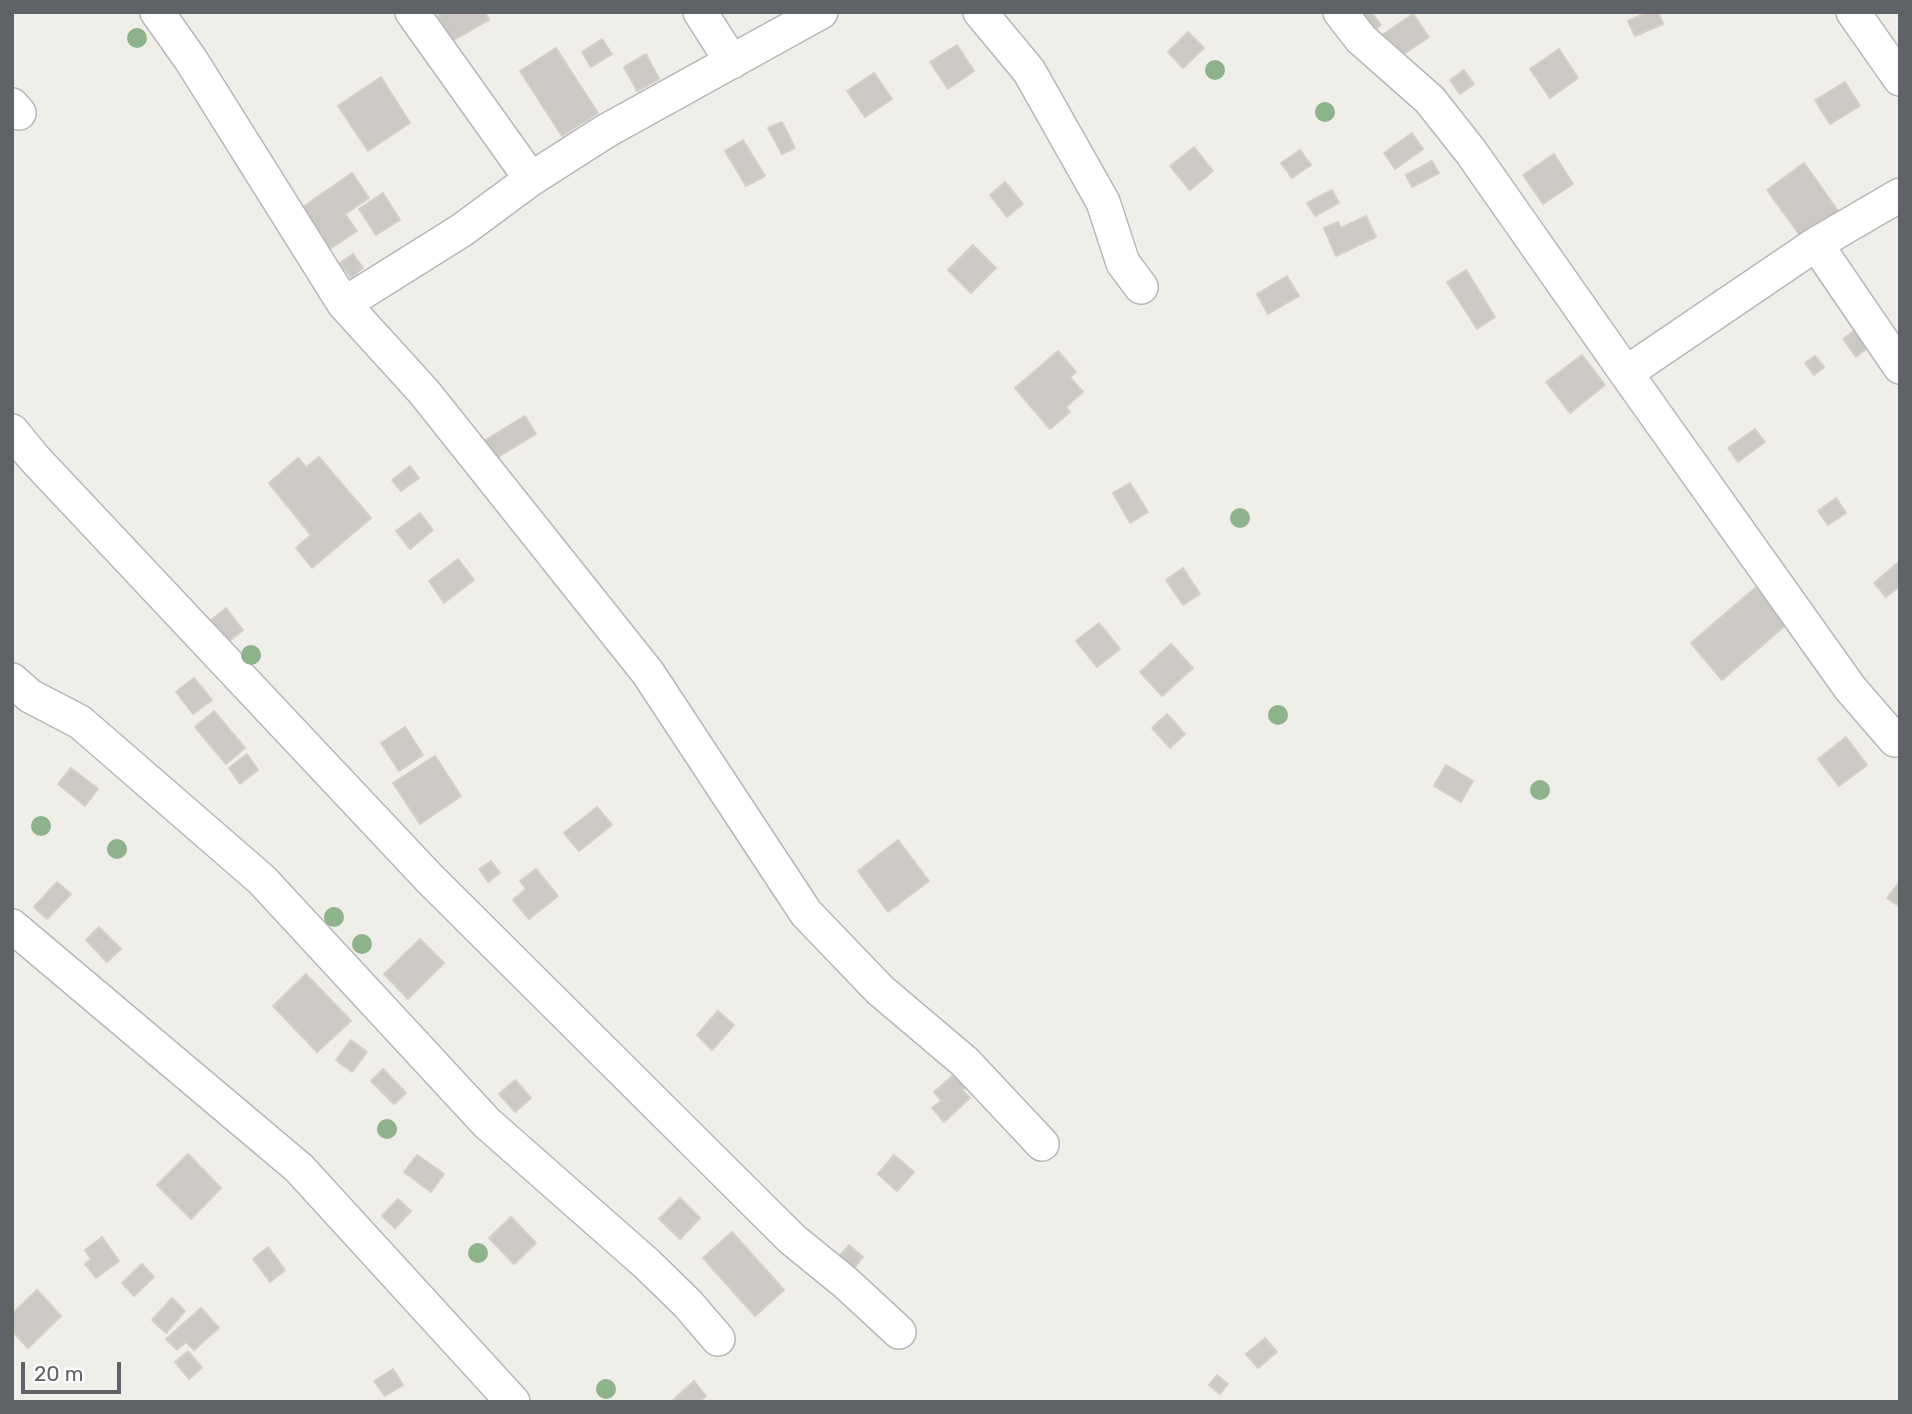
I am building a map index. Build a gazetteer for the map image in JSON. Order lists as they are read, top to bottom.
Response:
{
  "scale_bar": "20 m"
}
